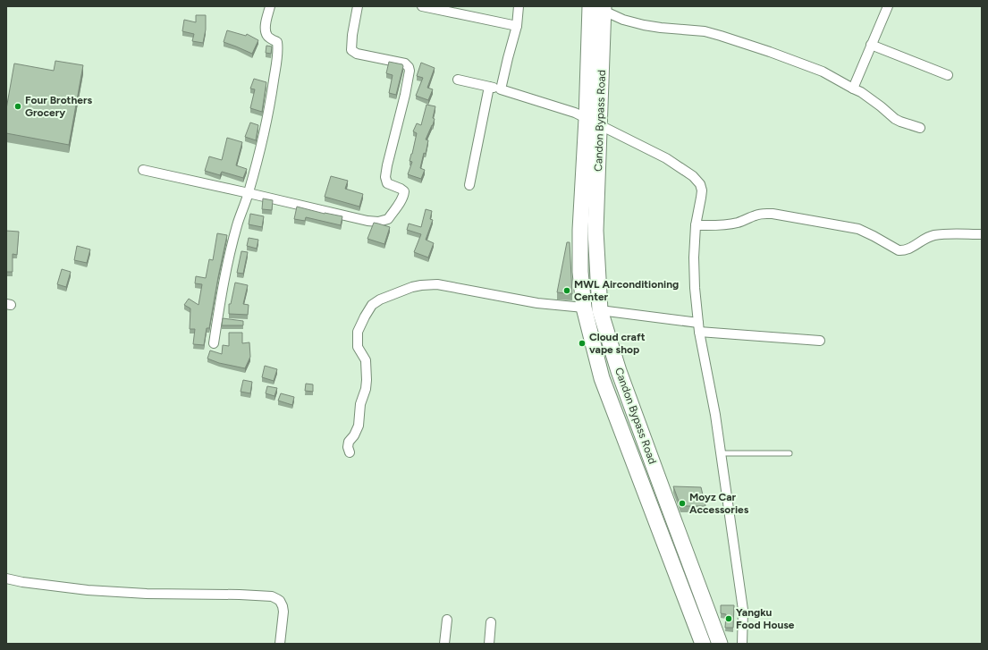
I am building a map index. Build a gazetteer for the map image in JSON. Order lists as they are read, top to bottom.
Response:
{
  "streets": {
    "highway": ["Candon Bypass Road"]
  },
  "places": [
    "Four Brothers Grocery",
    "MWL Airconditioning Center",
    "Cloud craft vape shop",
    "Moyz Car Accessories",
    "Yangku Food House"
  ]
}
